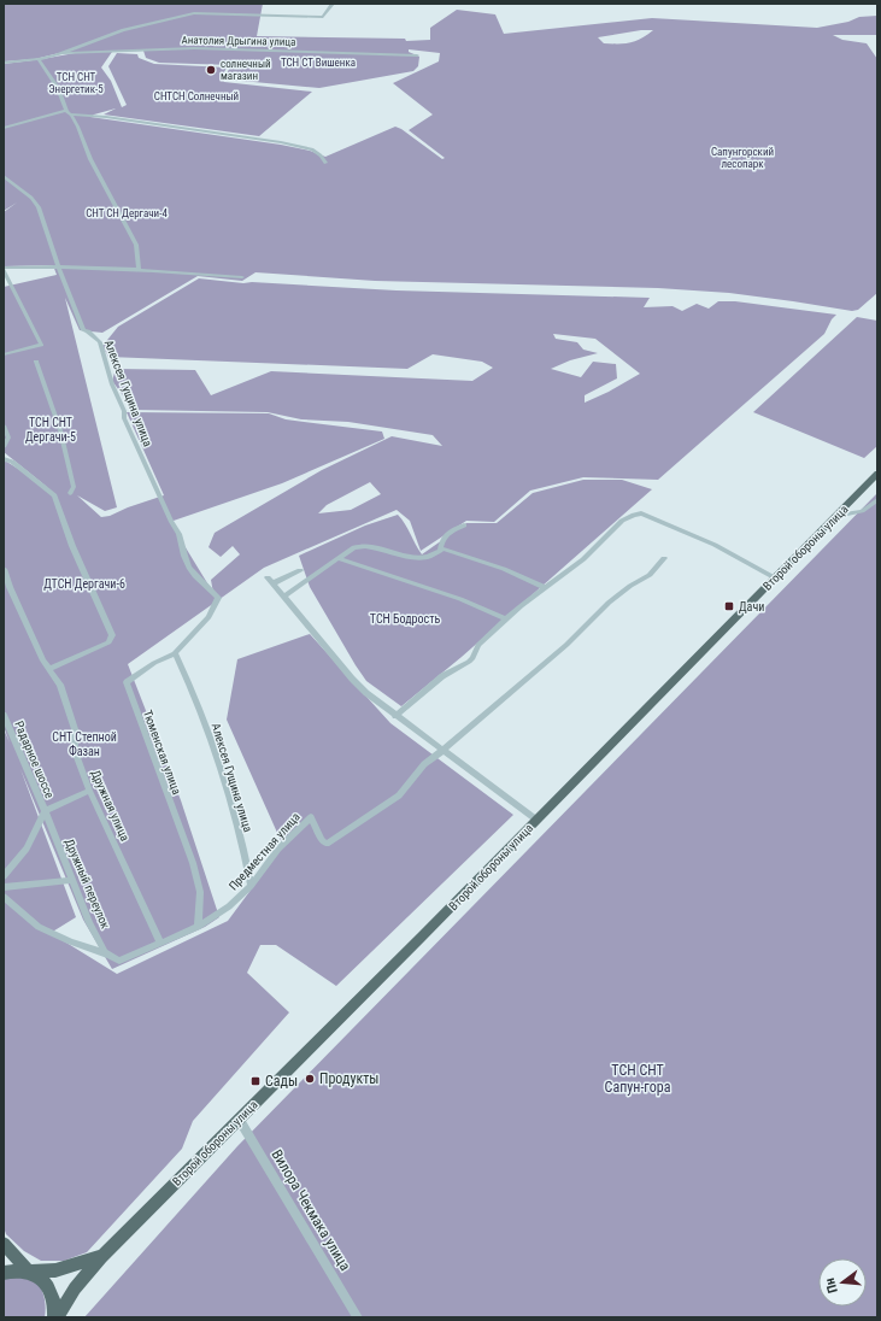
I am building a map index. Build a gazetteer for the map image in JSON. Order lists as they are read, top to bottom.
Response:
{
  "streets": {
    "main road": ["Второй обороны улица"],
    "street": [
      "Анатолия Дрыгина улица",
      "Алексея Гущина улица",
      "Тюменская улица",
      "Радарное шоссе",
      "Дружная улица",
      "Предместная улица",
      "Дружный переулок",
      "Вилора Чекмака улица"
    ]
  },
  "crossings": [
    ["Алексея Гущина улица", "Тюменская улица"],
    ["Алексея Гущина улица", "Предместная улица"],
    ["Второй обороны улица", "Вилора Чекмака улица"],
    ["Тюменская улица", "Предместная улица"],
    ["Радарное шоссе", "Дружный переулок"]
  ],
  "parks": [
    "ТСН СТ Вишенка",
    "ТСН СНТ Энергетик-5",
    "СНТСН Солнечный",
    "Сапунгорский лесопарк",
    "СНТ СН Дергачи-4",
    "ТСН СНТ Дергачи-5",
    "ДТСН Дергачи-6",
    "ТСН Бодрость",
    "СНТ Степной Фазан",
    "ТСН СНТ Сапун-гора"
  ],
  "places": {
    "other": ["солнечный магазин", "Продукты"],
    "transit": ["Дачи", "Сады"]
  },
  "north": "left"
}
